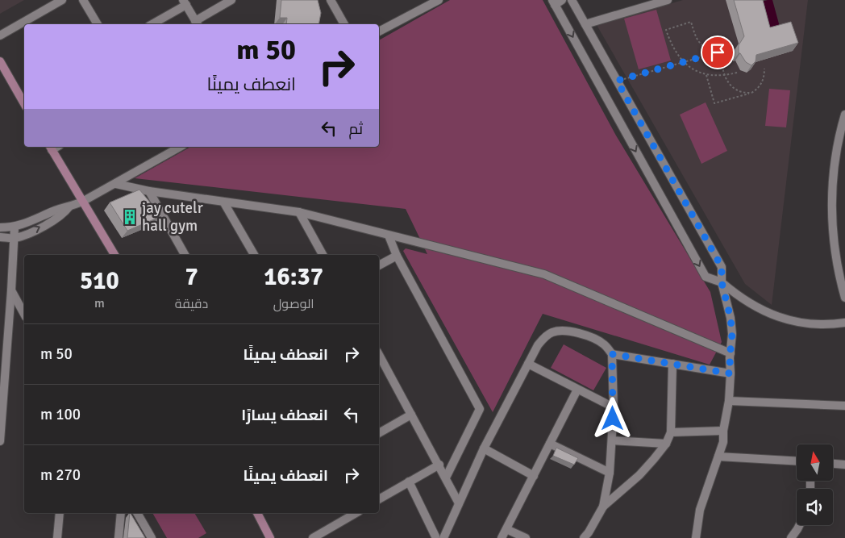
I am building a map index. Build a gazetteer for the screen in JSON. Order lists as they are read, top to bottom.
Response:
{
  "places": {
    "building": ["jay cutelr hall gym"]
  },
  "north": "top",
  "page": {
    "turn": ["50 m", "انعطف يمينًا"],
    "then": "ثم",
    "eta": [
      "16:37",
      "الوصول",
      "7",
      "دقيقة",
      "510",
      "m"
    ],
    "list": [
      {
        "name": "انعطف يمينًا",
        "value": "50 m"
      },
      {
        "name": "انعطف يسارًا",
        "value": "100 m"
      },
      {
        "name": "انعطف يمينًا",
        "value": "270 m"
      }
    ]
  }
}
